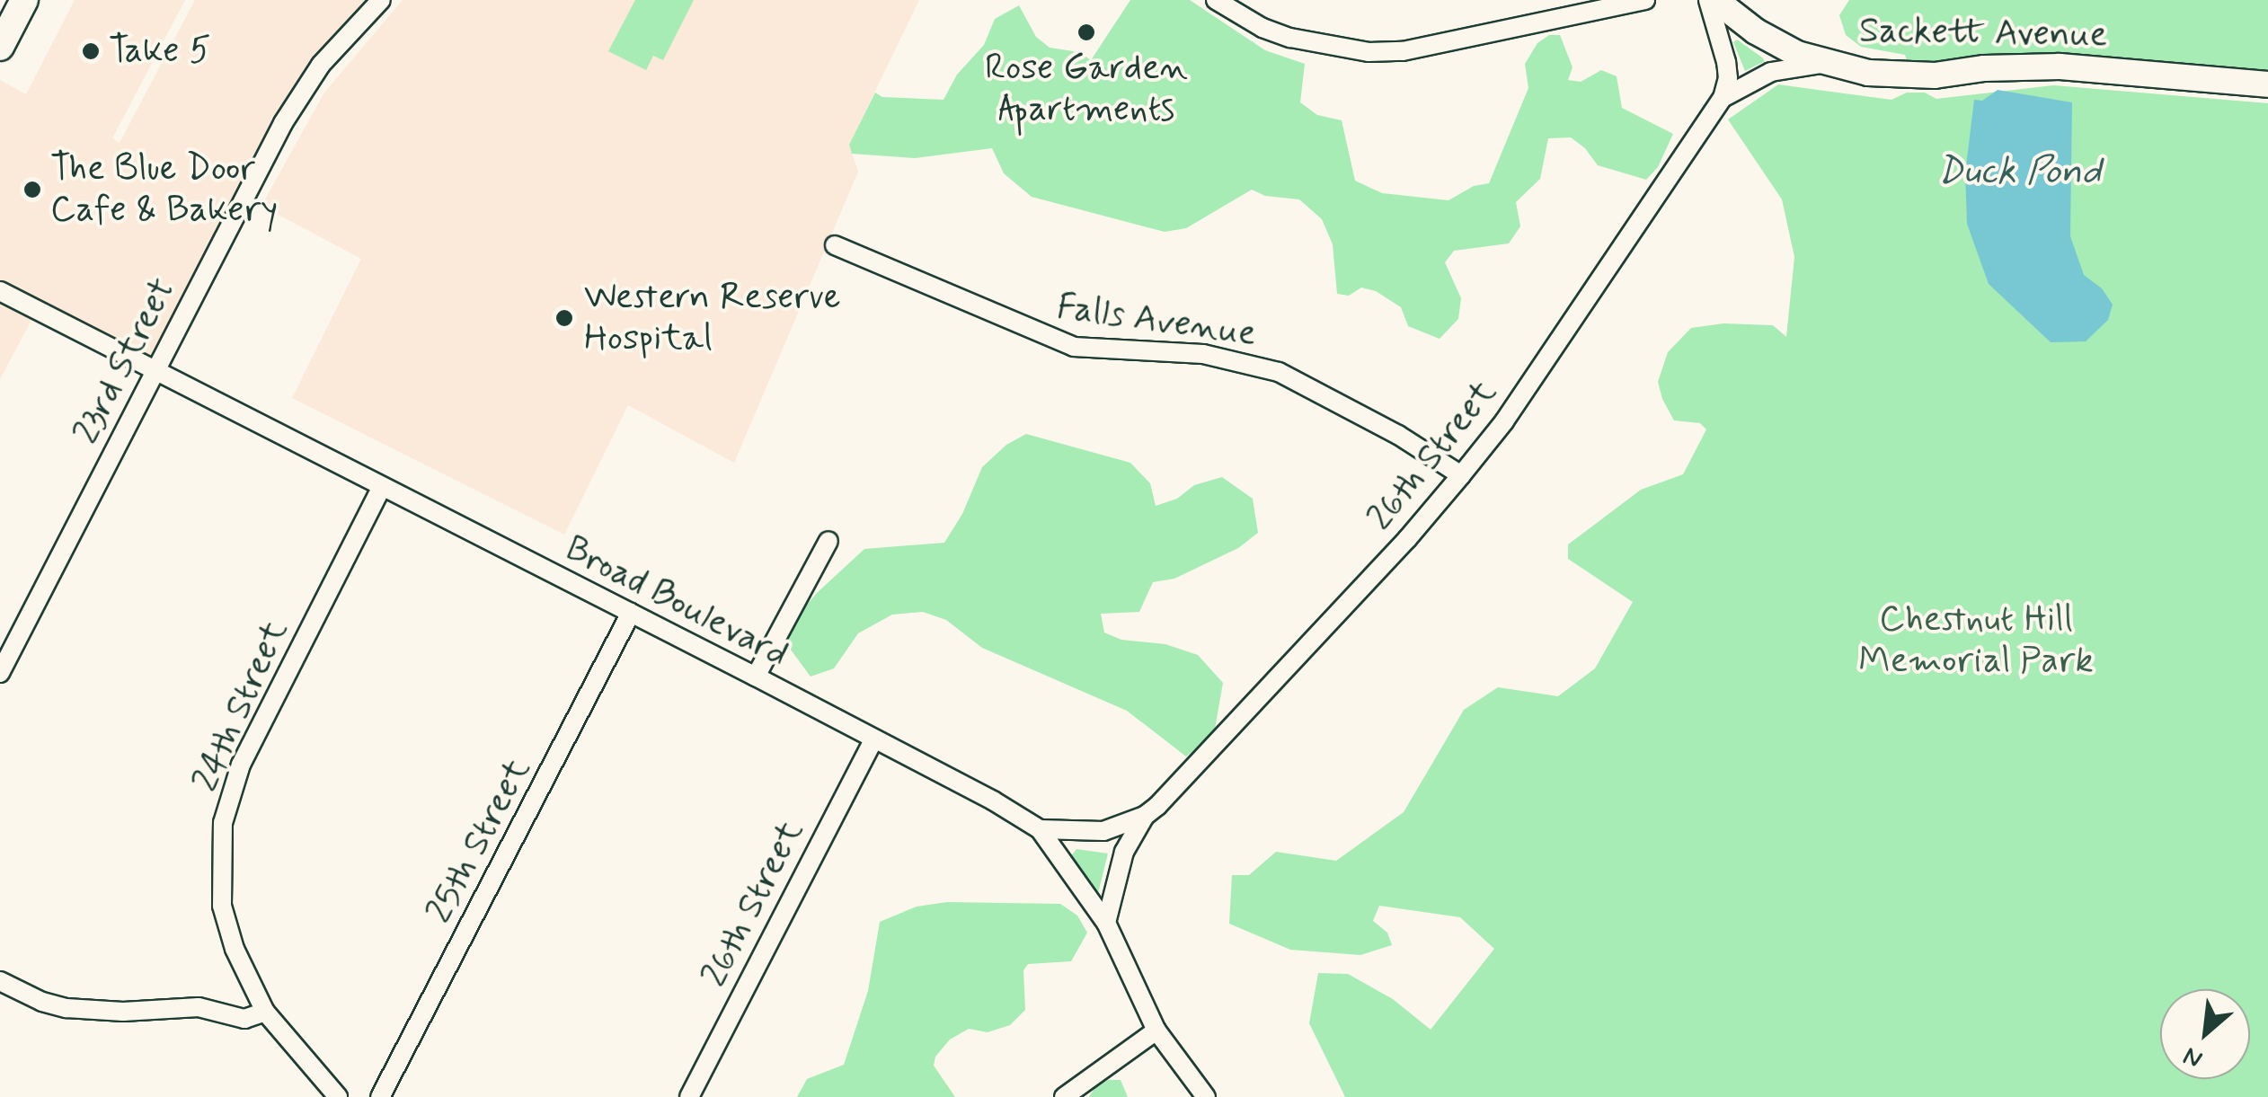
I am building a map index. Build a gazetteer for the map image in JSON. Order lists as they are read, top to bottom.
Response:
{
  "streets": {
    "street": [
      "Sackett Avenue",
      "Falls Avenue",
      "23rd Street",
      "26th Street",
      "Broad Boulevard",
      "24th Street",
      "25th Street"
    ]
  },
  "crossings": [
    ["Sackett Avenue", "26th Street"],
    ["Falls Avenue", "26th Street"],
    ["23rd Street", "Broad Boulevard"],
    ["26th Street", "Broad Boulevard"],
    ["Broad Boulevard", "24th Street"],
    ["Broad Boulevard", "25th Street"]
  ],
  "water": ["Duck Pond"],
  "parks": ["Chestnut Hill Memorial Park"],
  "places": [
    "Rose Garden Apartments",
    "Take 5",
    "The Blue Door Cafe & Bakery",
    "Western Reserve Hospital"
  ],
  "north": "bottom left"
}
